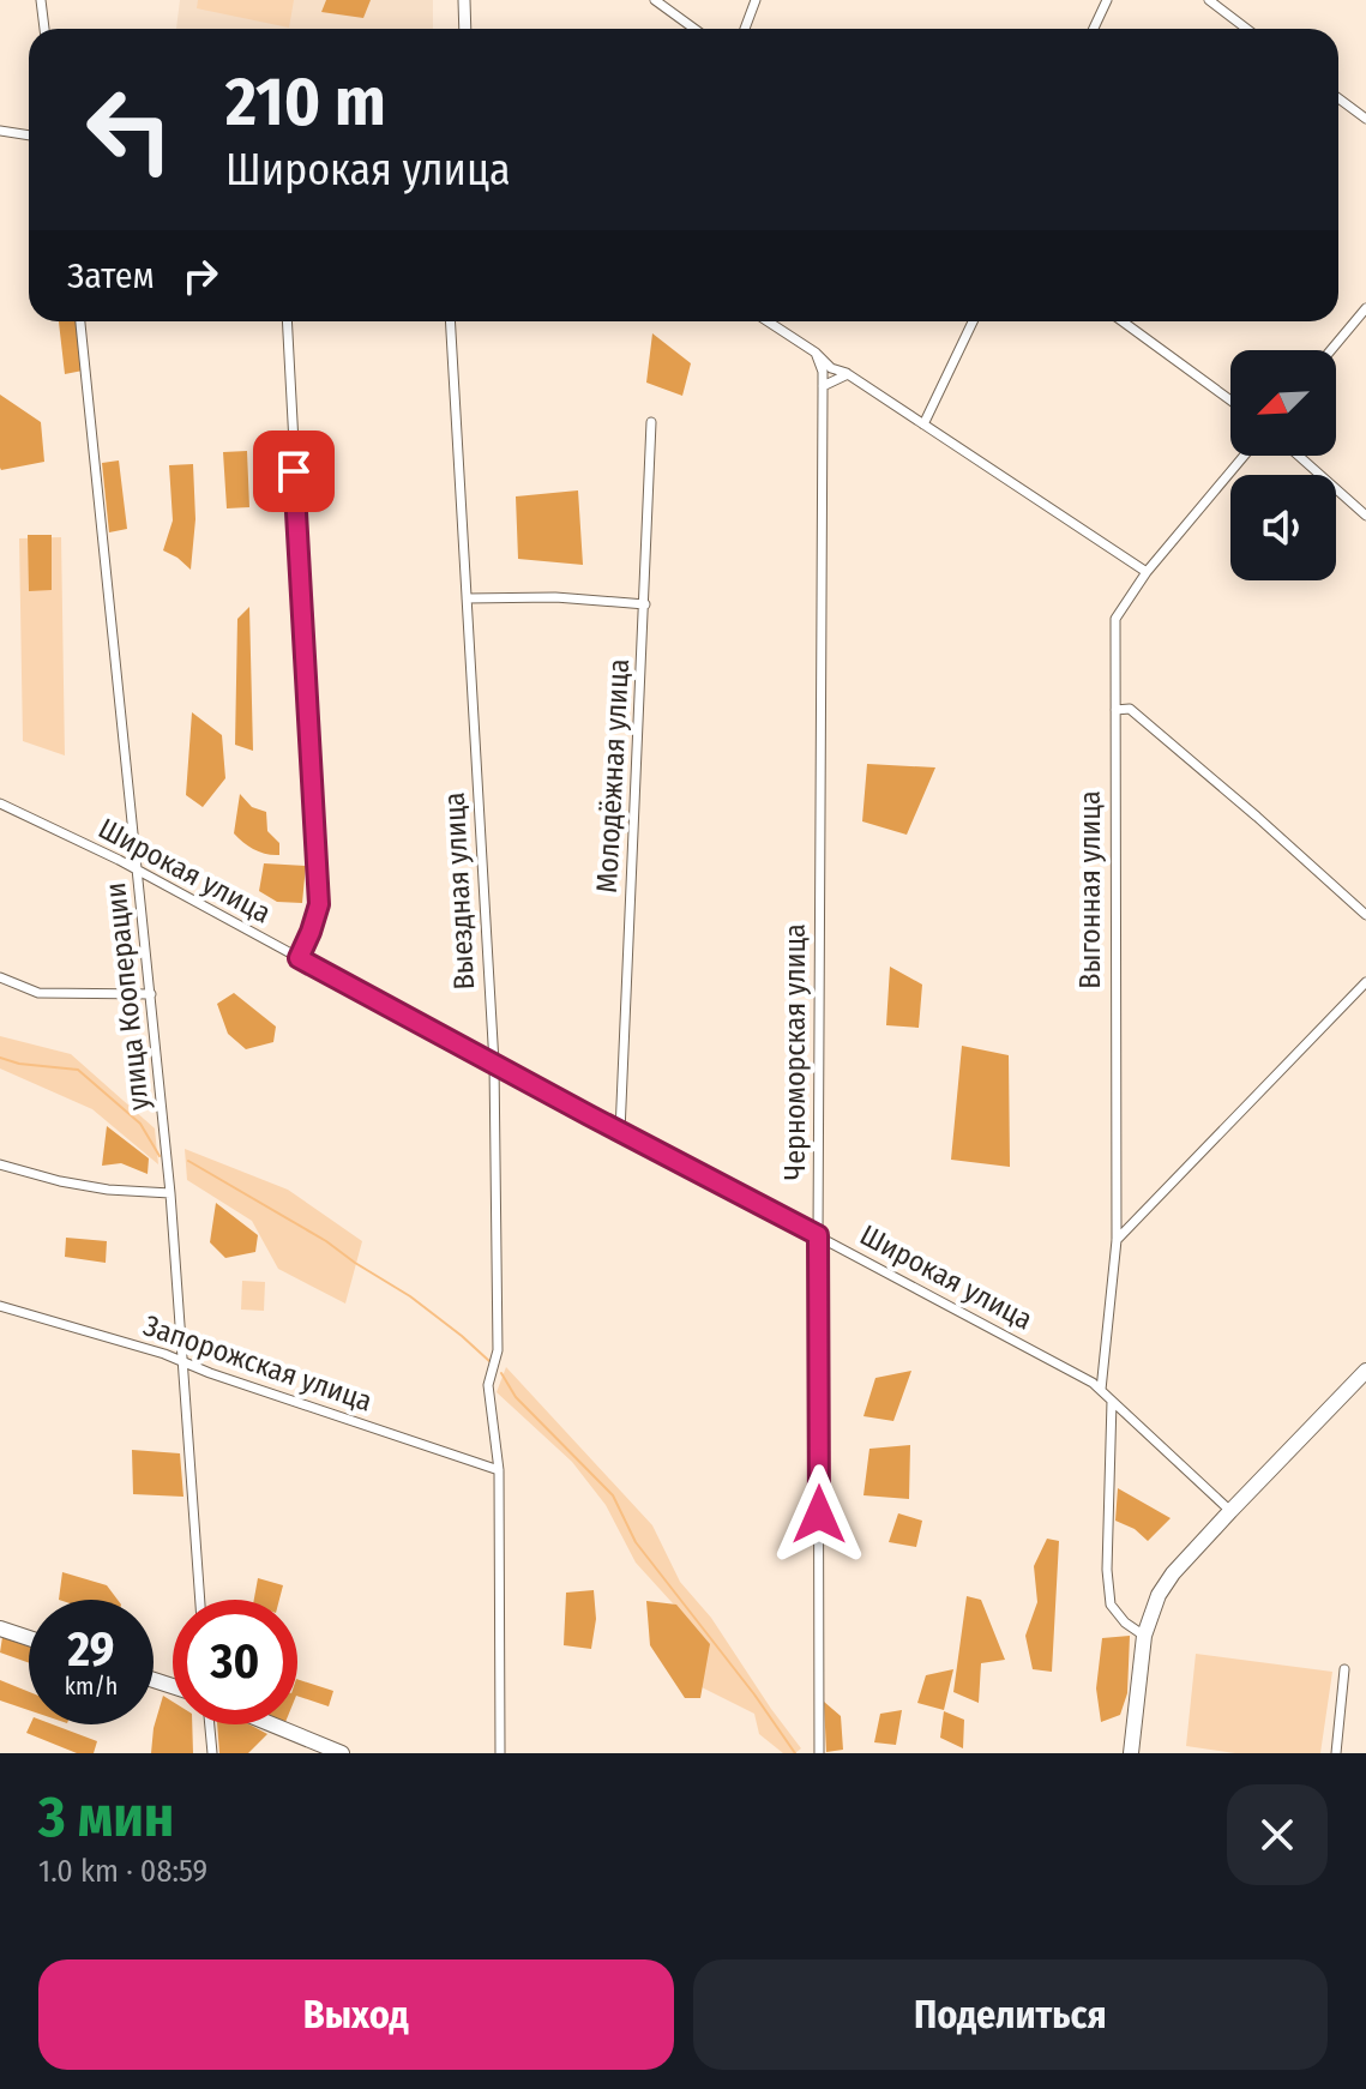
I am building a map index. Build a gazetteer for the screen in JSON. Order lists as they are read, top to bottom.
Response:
{
  "streets": {
    "street": [
      "Молодёжная улица",
      "Широкая улица",
      "Выгонная улица",
      "Выездная улица",
      "улица Кооперации",
      "Черноморская улица",
      "Запорожская улица"
    ]
  },
  "crossings": [
    ["Молодёжная улица", "Широкая улица"],
    ["Широкая улица", "Выгонная улица"],
    ["Широкая улица", "Выездная улица"],
    ["Широкая улица", "улица Кооперации"],
    ["Широкая улица", "Черноморская улица"],
    ["Выездная улица", "Запорожская улица"],
    ["улица Кооперации", "Запорожская улица"]
  ],
  "north": "bottom left",
  "page": {
    "turn": ["210 m", "Широкая улица"],
    "then": "Затем",
    "speed": "29 km/h",
    "limit": "30",
    "heading": ["3 мин", "1.0 km · 08:59"],
    "buttons": ["Выход", "Поделиться"]
  }
}
